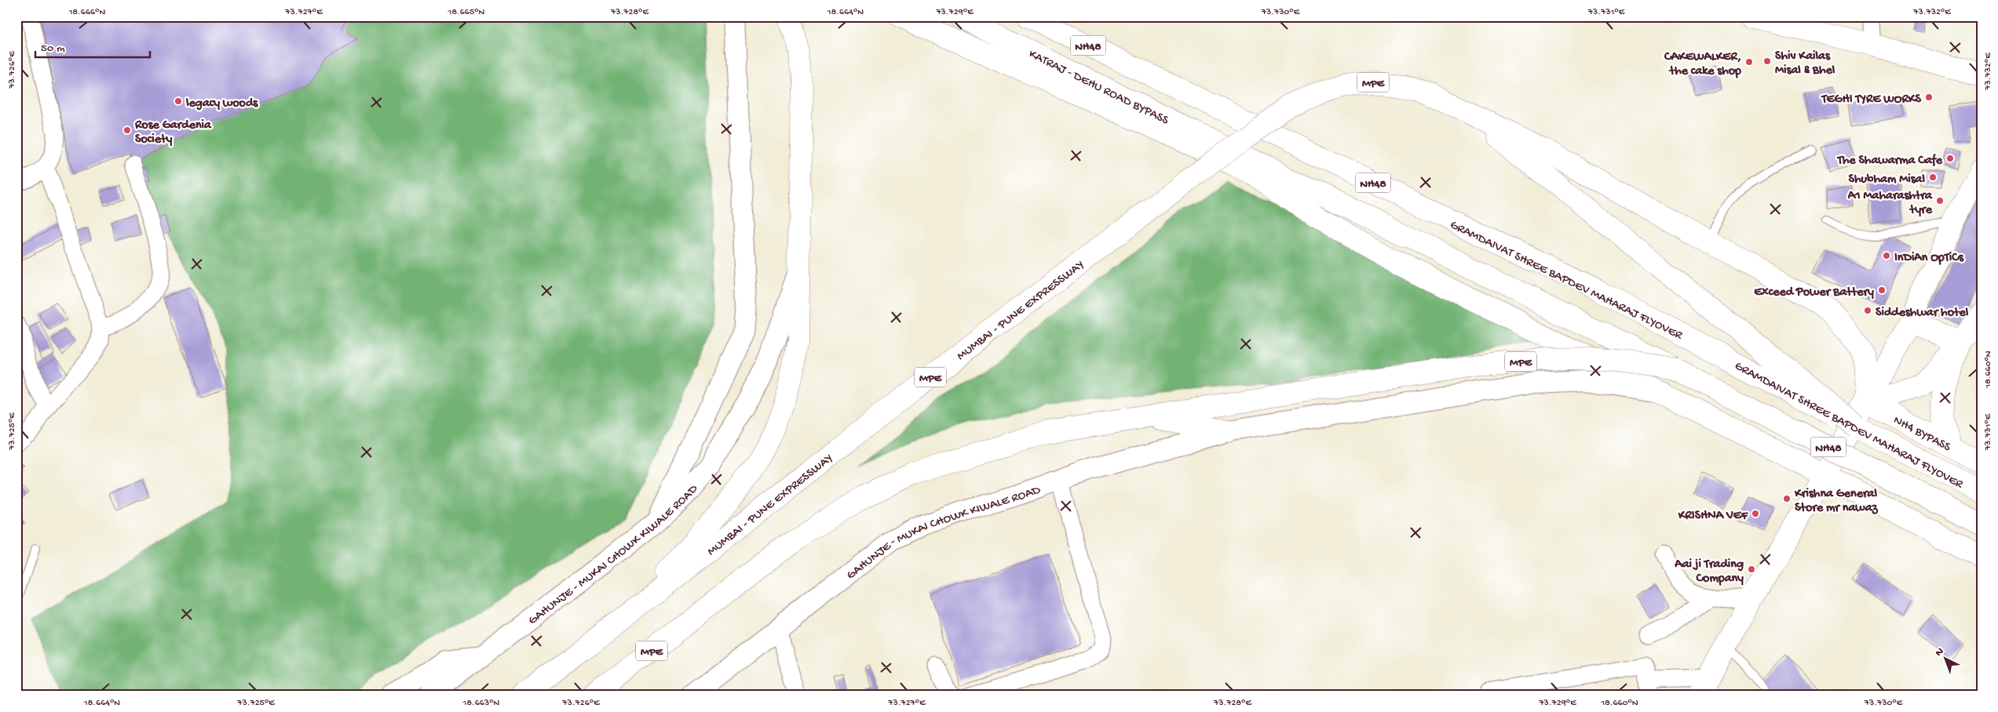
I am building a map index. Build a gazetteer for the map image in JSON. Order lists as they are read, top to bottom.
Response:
{
  "streets": {
    "main road": [
      "NH48",
      "MPE",
      "KATRAJ - DEHU ROAD BYPASS",
      "GRAMDAIVAT SHREE BAPDEV MAHARAJ FLYOVER",
      "MUMBAI - PUNE EXPRESSWAY",
      "NH4 BYPASS"
    ],
    "street": ["GAHUNJE - MUKAI CHOWK KIWALE ROAD"]
  },
  "crossings": [
    ["NH48", "MPE"],
    ["NH48", "KATRAJ - DEHU ROAD BYPASS"],
    ["MPE", "GRAMDAIVAT SHREE BAPDEV MAHARAJ FLYOVER"],
    ["MPE", "MUMBAI - PUNE EXPRESSWAY"]
  ],
  "places": [
    "Shiv Kailas Misal & Bhel",
    "CAKEWALKER, the cake shop",
    "TEGHI TYRE WORKS",
    "legacy woods",
    "Rose Gardenia Society",
    "The Shawarma Cafe",
    "Shubham Misal",
    "A1 Maharashtra tyre",
    "InDiAn OpTiCs",
    "Exceed Power Battery",
    "Siddeshwar hotel",
    "Krishna General Store mr nawaz",
    "KRISHNA VEF",
    "Aai ji Trading Company"
  ],
  "scale_bar": "50 m",
  "north": "top left",
  "coordinates": [
    "18.666°N",
    "73.727°E",
    "18.665°N",
    "73.728°E",
    "18.664°N",
    "73.729°E",
    "73.730°E",
    "73.731°E",
    "73.732°E",
    "73.726°E",
    "18.660°N",
    "73.725°E",
    "18.663°N"
  ]
}
